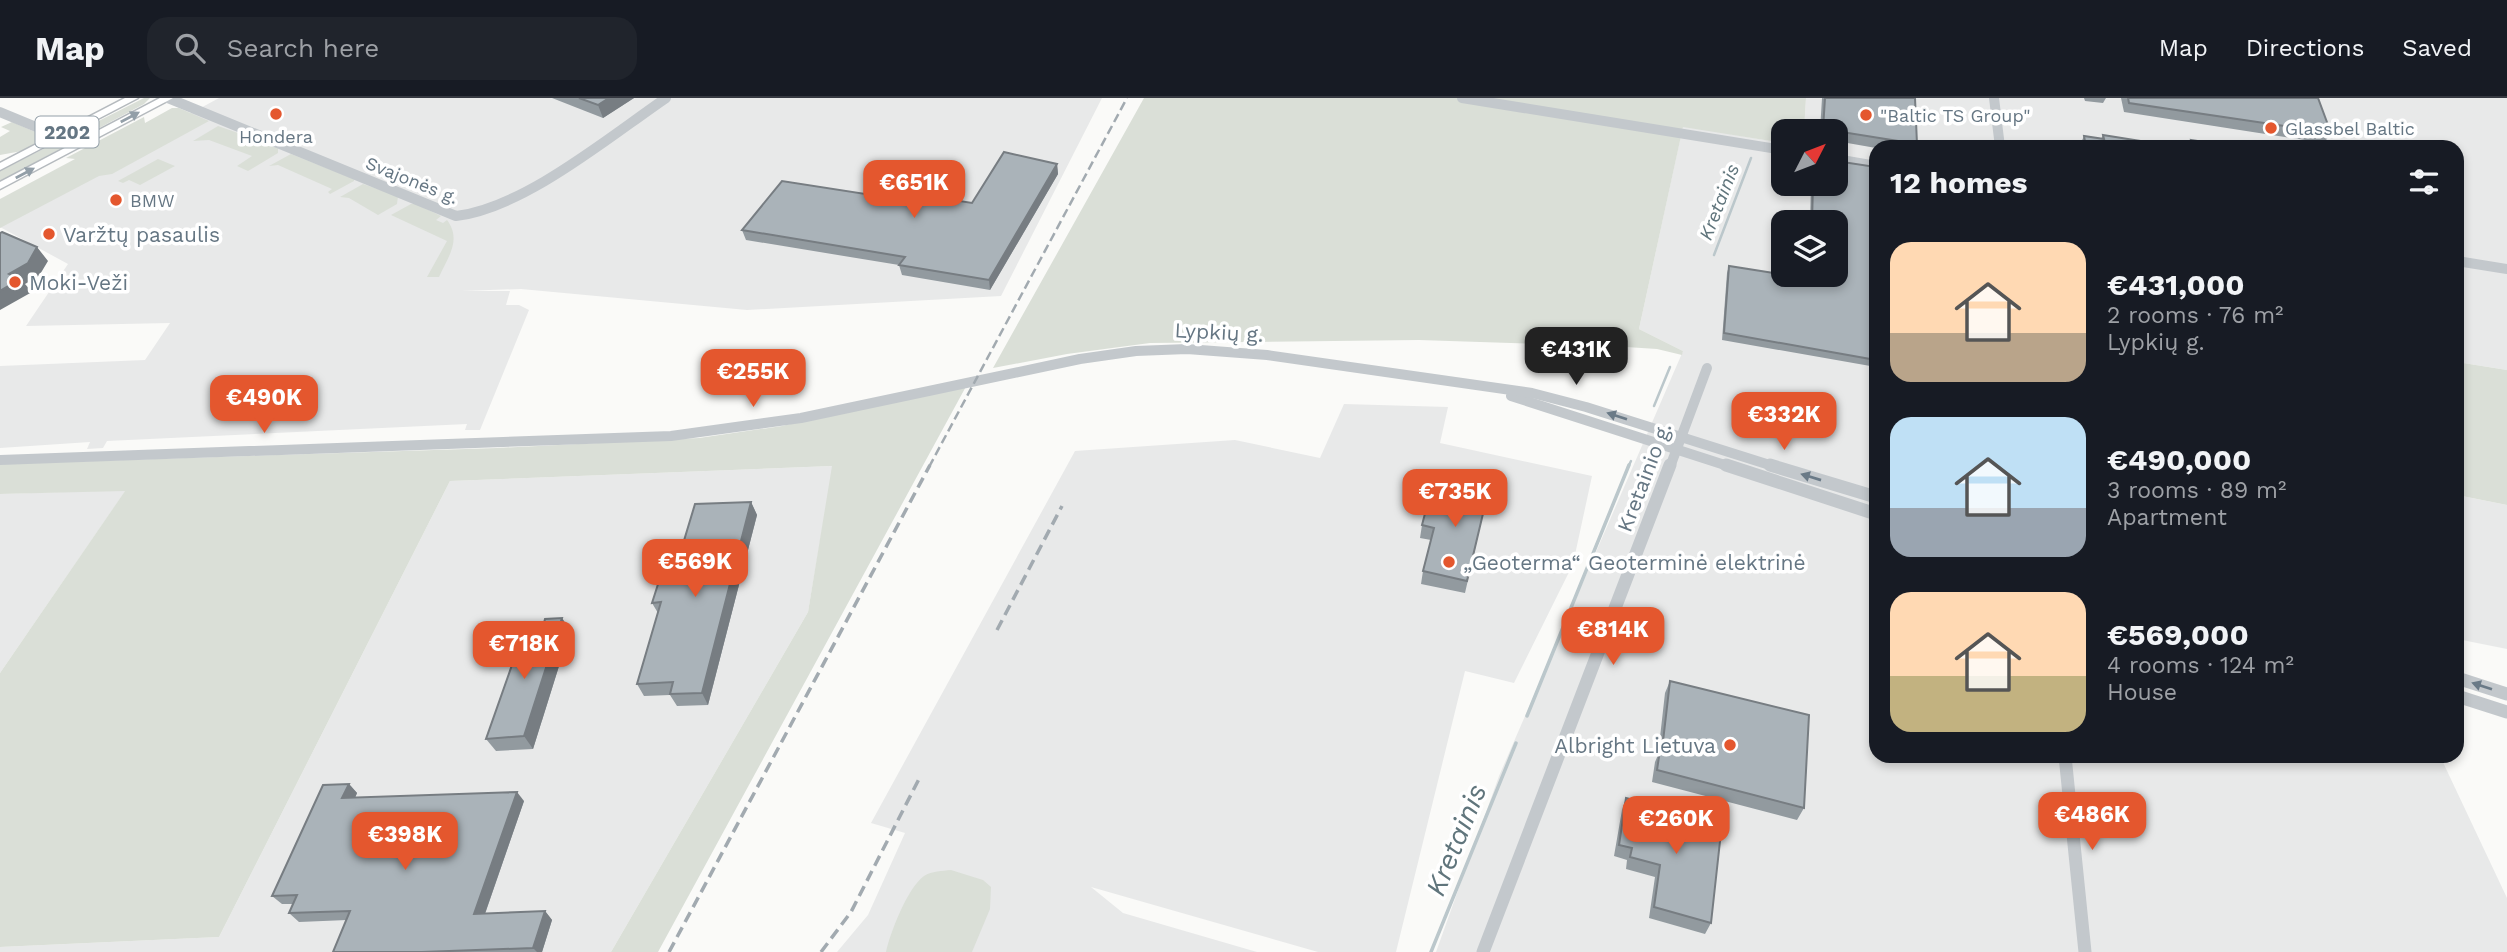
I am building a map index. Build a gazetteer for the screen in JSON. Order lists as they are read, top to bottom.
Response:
{
  "streets": {
    "main road": ["2202"],
    "street": ["Svajonės g.", "Lypkių g.", "Kretainio g."]
  },
  "crossings": [
    ["2202", "Svajonės g."],
    ["Lypkių g.", "Kretainio g."]
  ],
  "water": ["Kretainis"],
  "places": [
    "Hondera",
    "\"Baltic TS Group\"",
    "Glassbel Baltic",
    "BMW",
    "Varžtų pasaulis",
    "Moki-Veži",
    "„Geoterma“ Geoterminė elektrinė",
    "Albright Lietuva"
  ],
  "north": "top right",
  "page": {
    "header": "Map",
    "search": "Search here",
    "nav": ["Map", "Directions", "Saved"],
    "heading": "12 homes",
    "price": [
      "€651K",
      "€431K",
      "€255K",
      "€490K",
      "€332K",
      "€735K",
      "€569K",
      "€814K",
      "€718K",
      "€486K",
      "€260K",
      "€398K"
    ],
    "list": [
      {
        "name": "€431,000",
        "note": "2 rooms · 76 m² · Lypkių g."
      },
      {
        "name": "€490,000",
        "note": "3 rooms · 89 m² · Apartment"
      },
      {
        "name": "€569,000",
        "note": "4 rooms · 124 m² · House"
      }
    ]
  }
}
